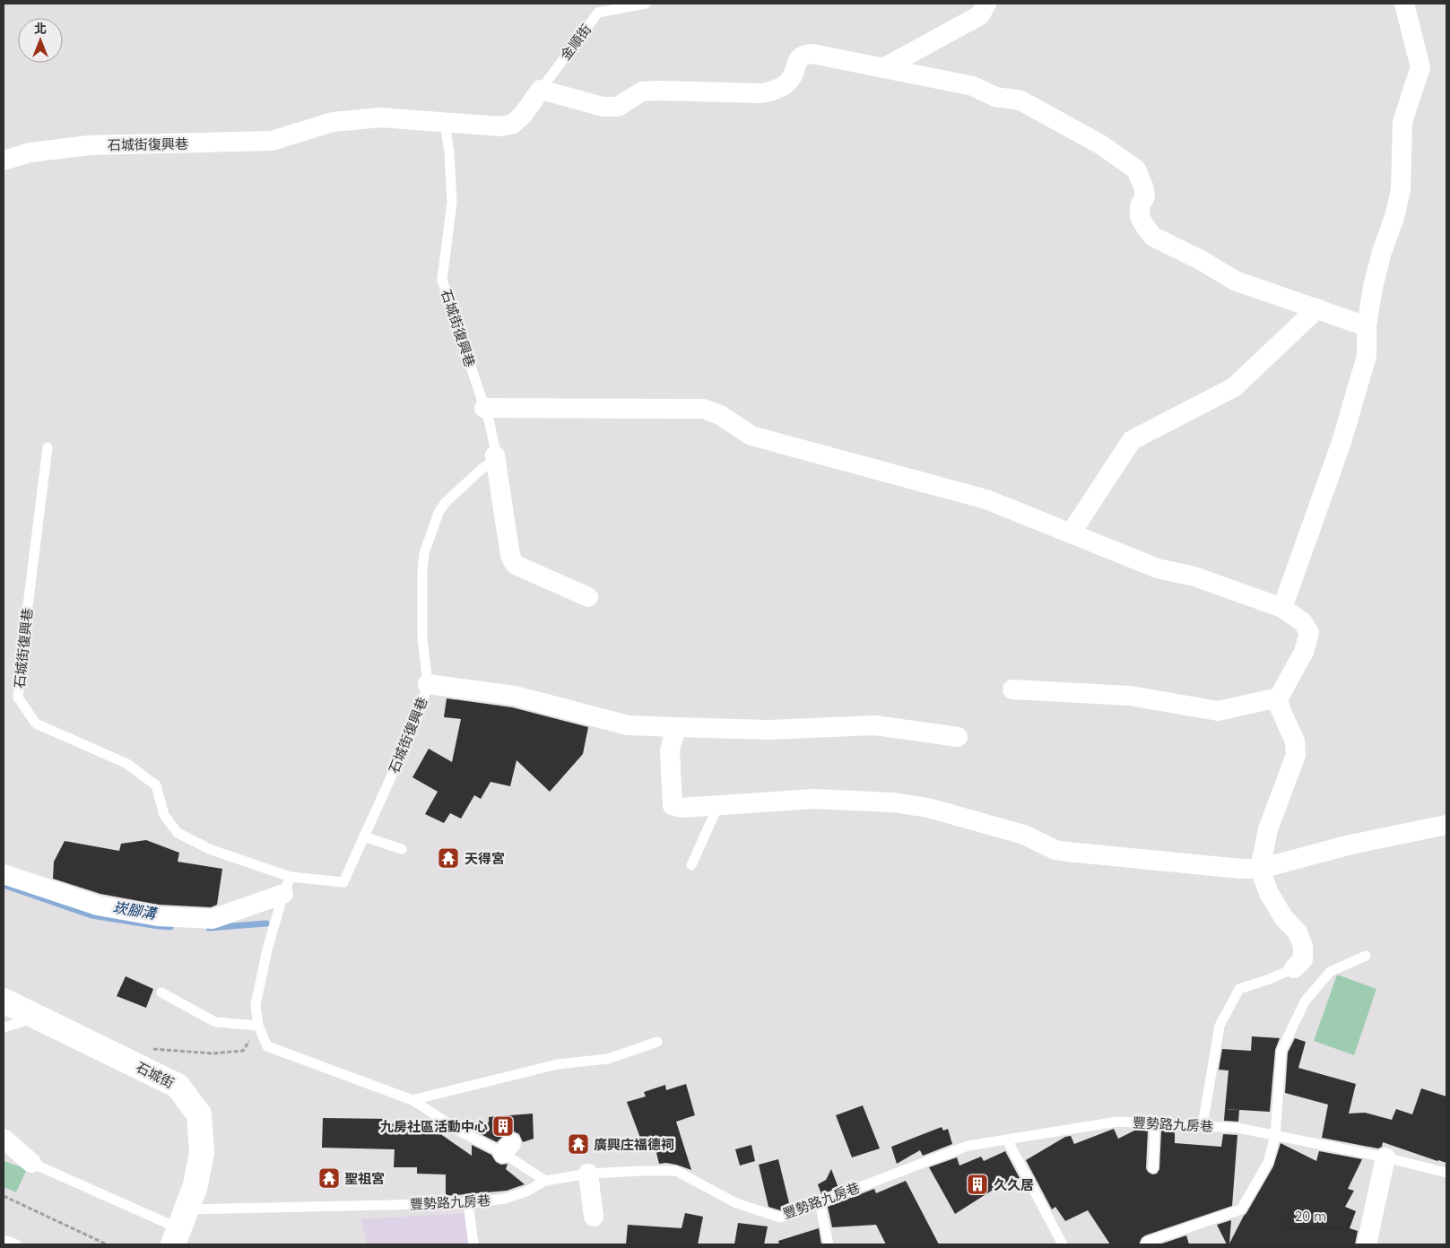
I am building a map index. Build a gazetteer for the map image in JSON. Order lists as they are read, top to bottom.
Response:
{
  "streets": {
    "street": ["石城街復興巷", "石城街"],
    "lane": ["金順街", "豐勢路九房巷"]
  },
  "crossings": [
    ["石城街", "豐勢路九房巷"]
  ],
  "water": ["崁腳溝"],
  "places": {
    "temple": ["天得宮", "廣興庄福德祠", "聖祖宮"],
    "building": ["九房社區活動中心", "久久居"]
  },
  "scale_bar": "20 m",
  "north": "top"
}
